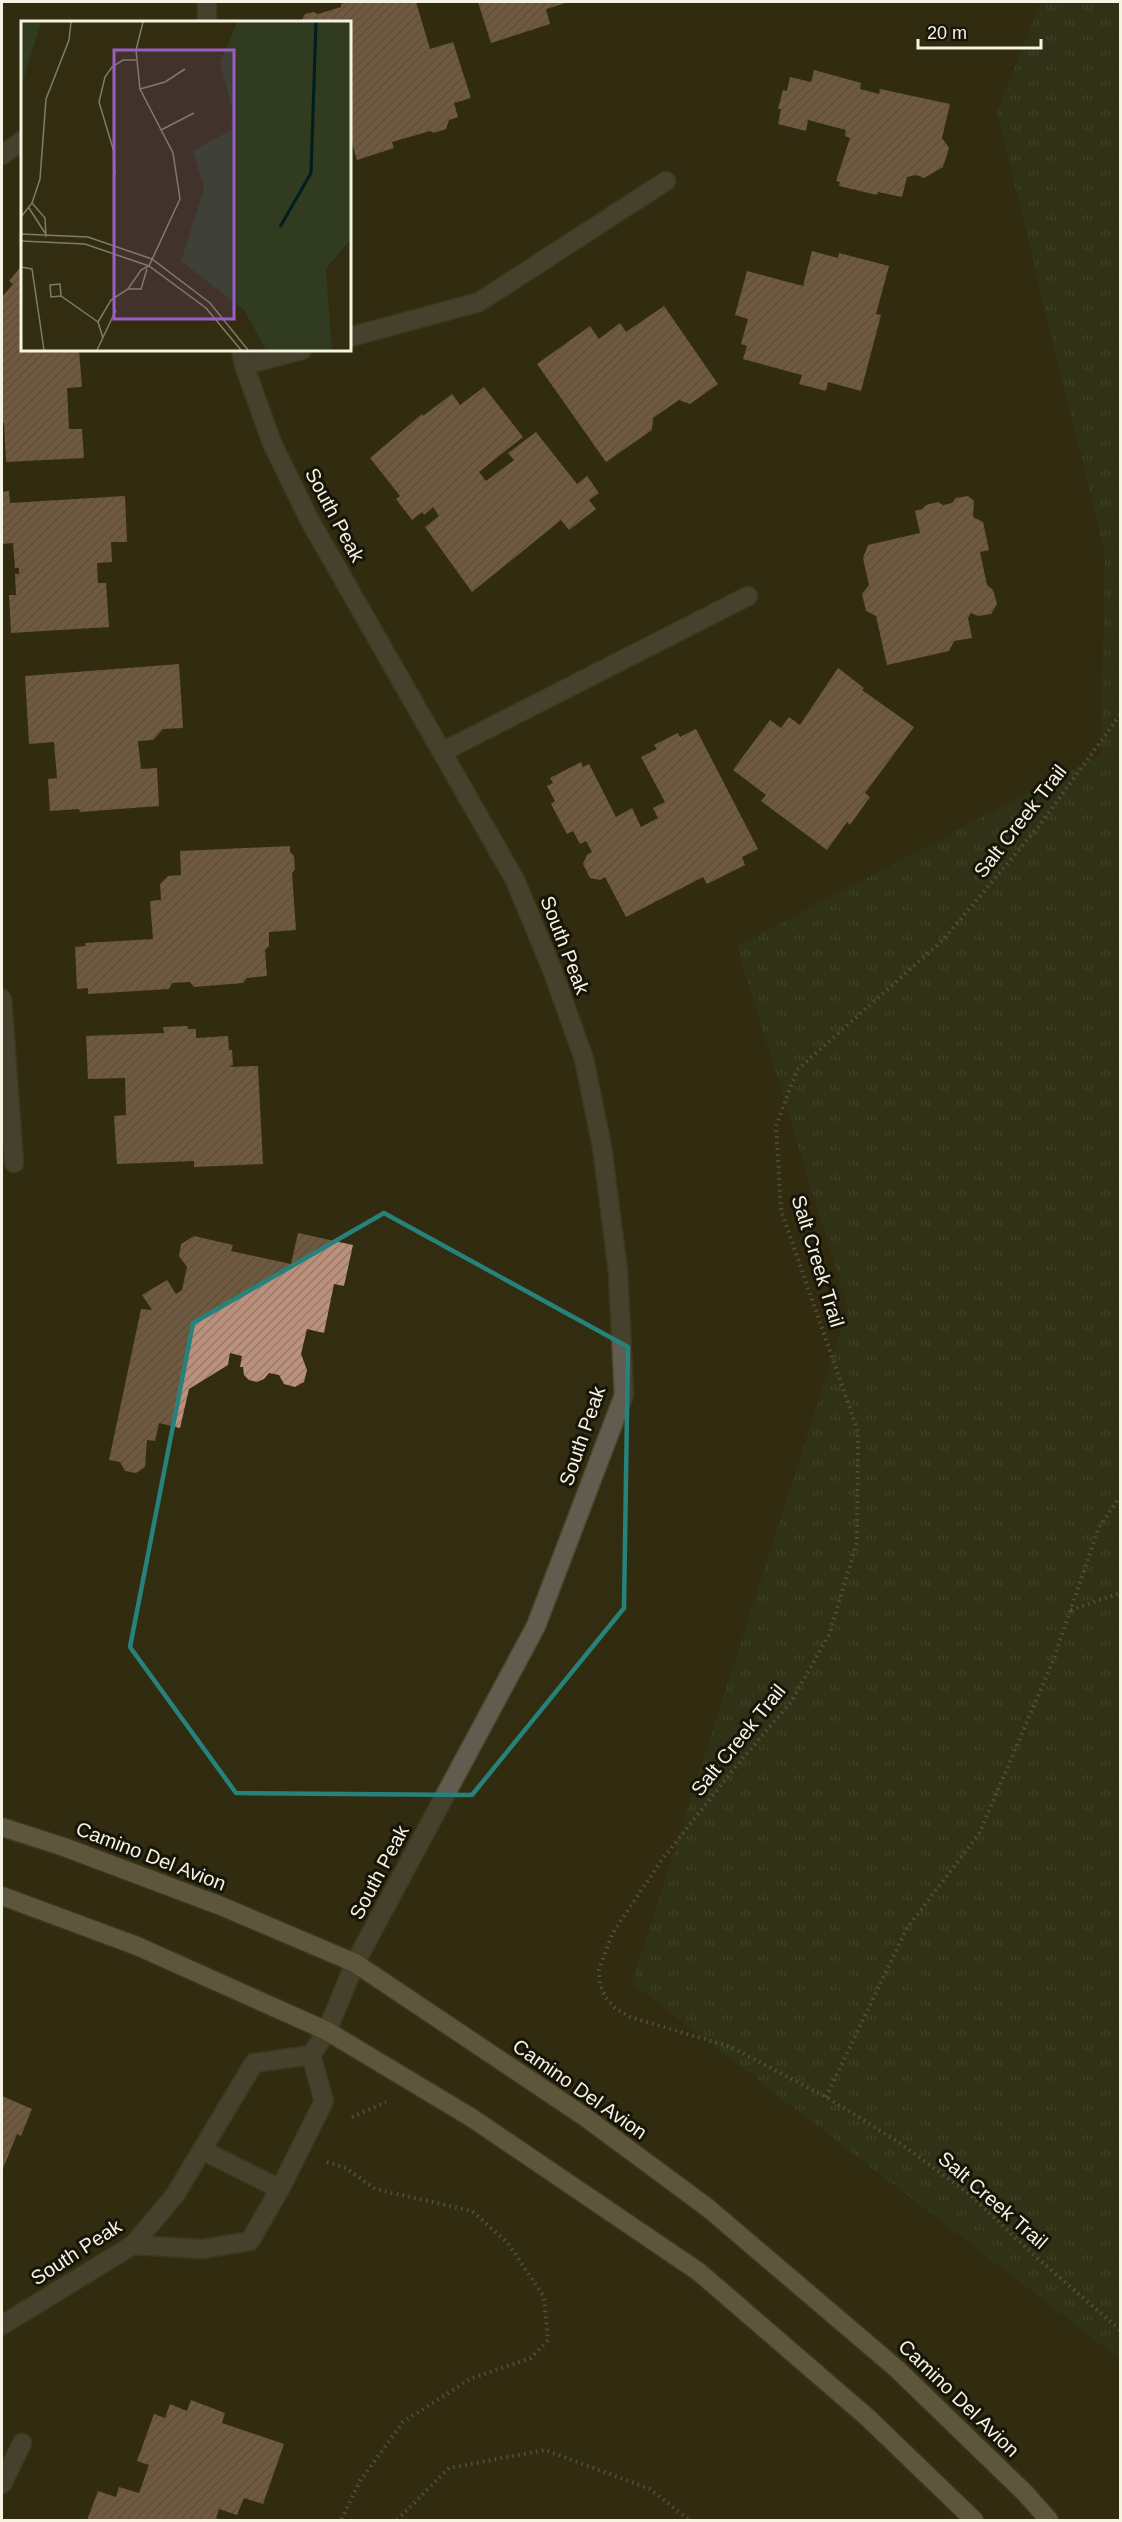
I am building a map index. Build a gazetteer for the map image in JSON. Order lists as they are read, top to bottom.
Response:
{
  "streets": {
    "main road": ["Camino Del Avion"],
    "street": ["South Peak"],
    "path": ["Salt Creek Trail"]
  },
  "crossings": [
    ["South Peak", "Camino Del Avion"]
  ],
  "scale_bar": "20 m"
}
